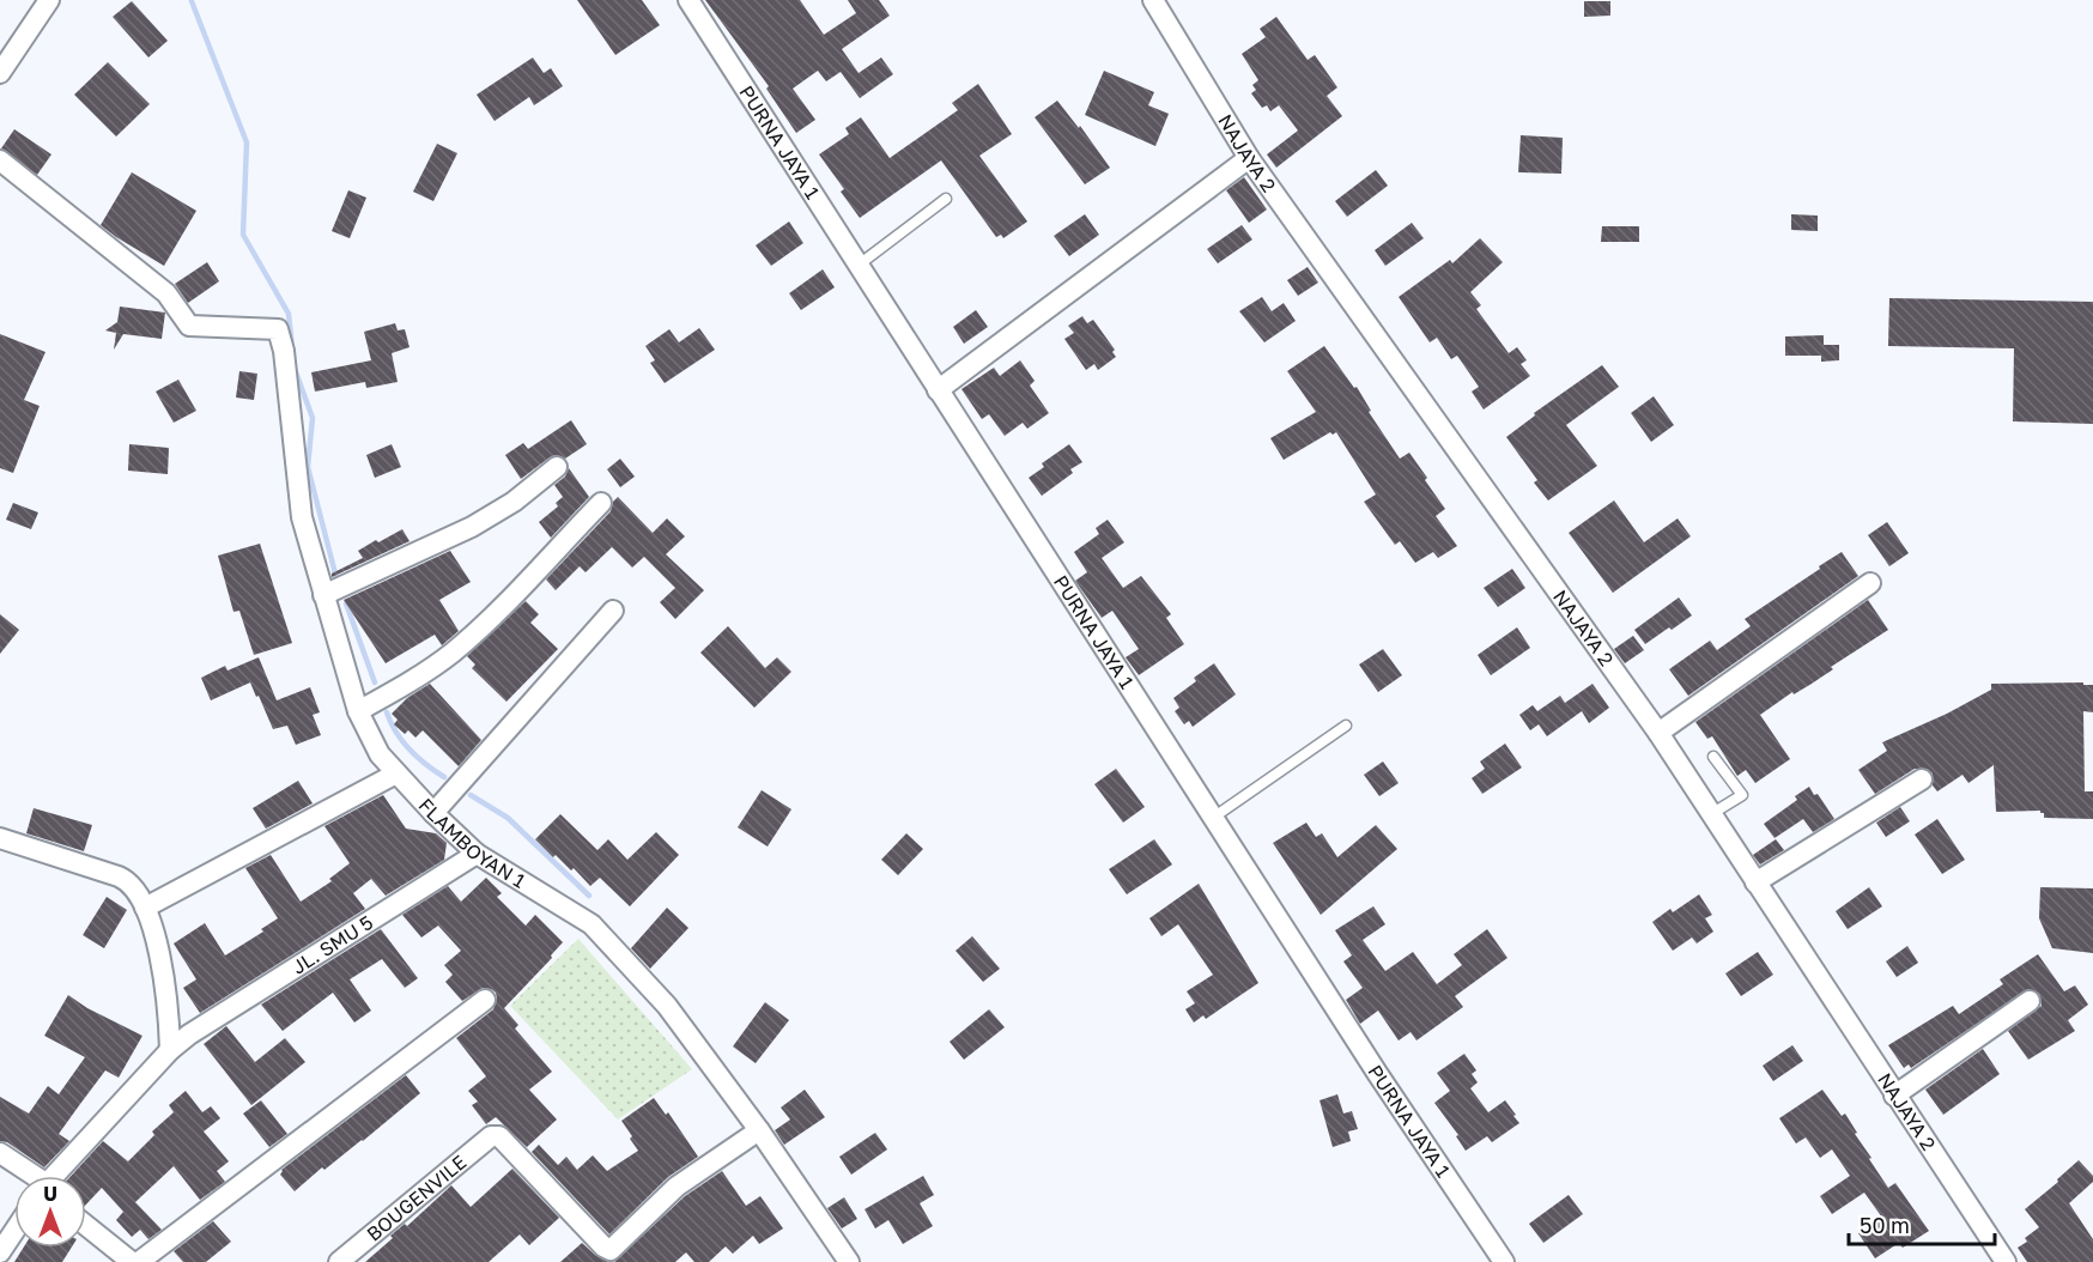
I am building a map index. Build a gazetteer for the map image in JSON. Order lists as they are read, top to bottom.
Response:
{
  "streets": {
    "street": [
      "PURNA JAYA 1",
      "NAJAYA 2",
      "FLAMBOYAN 1",
      "JL. SMU 5",
      "BOUGENVILE"
    ]
  },
  "crossings": [
    ["FLAMBOYAN 1", "JL. SMU 5"],
    ["FLAMBOYAN 1", "BOUGENVILE"]
  ],
  "scale_bar": "50 m",
  "north": "top"
}
